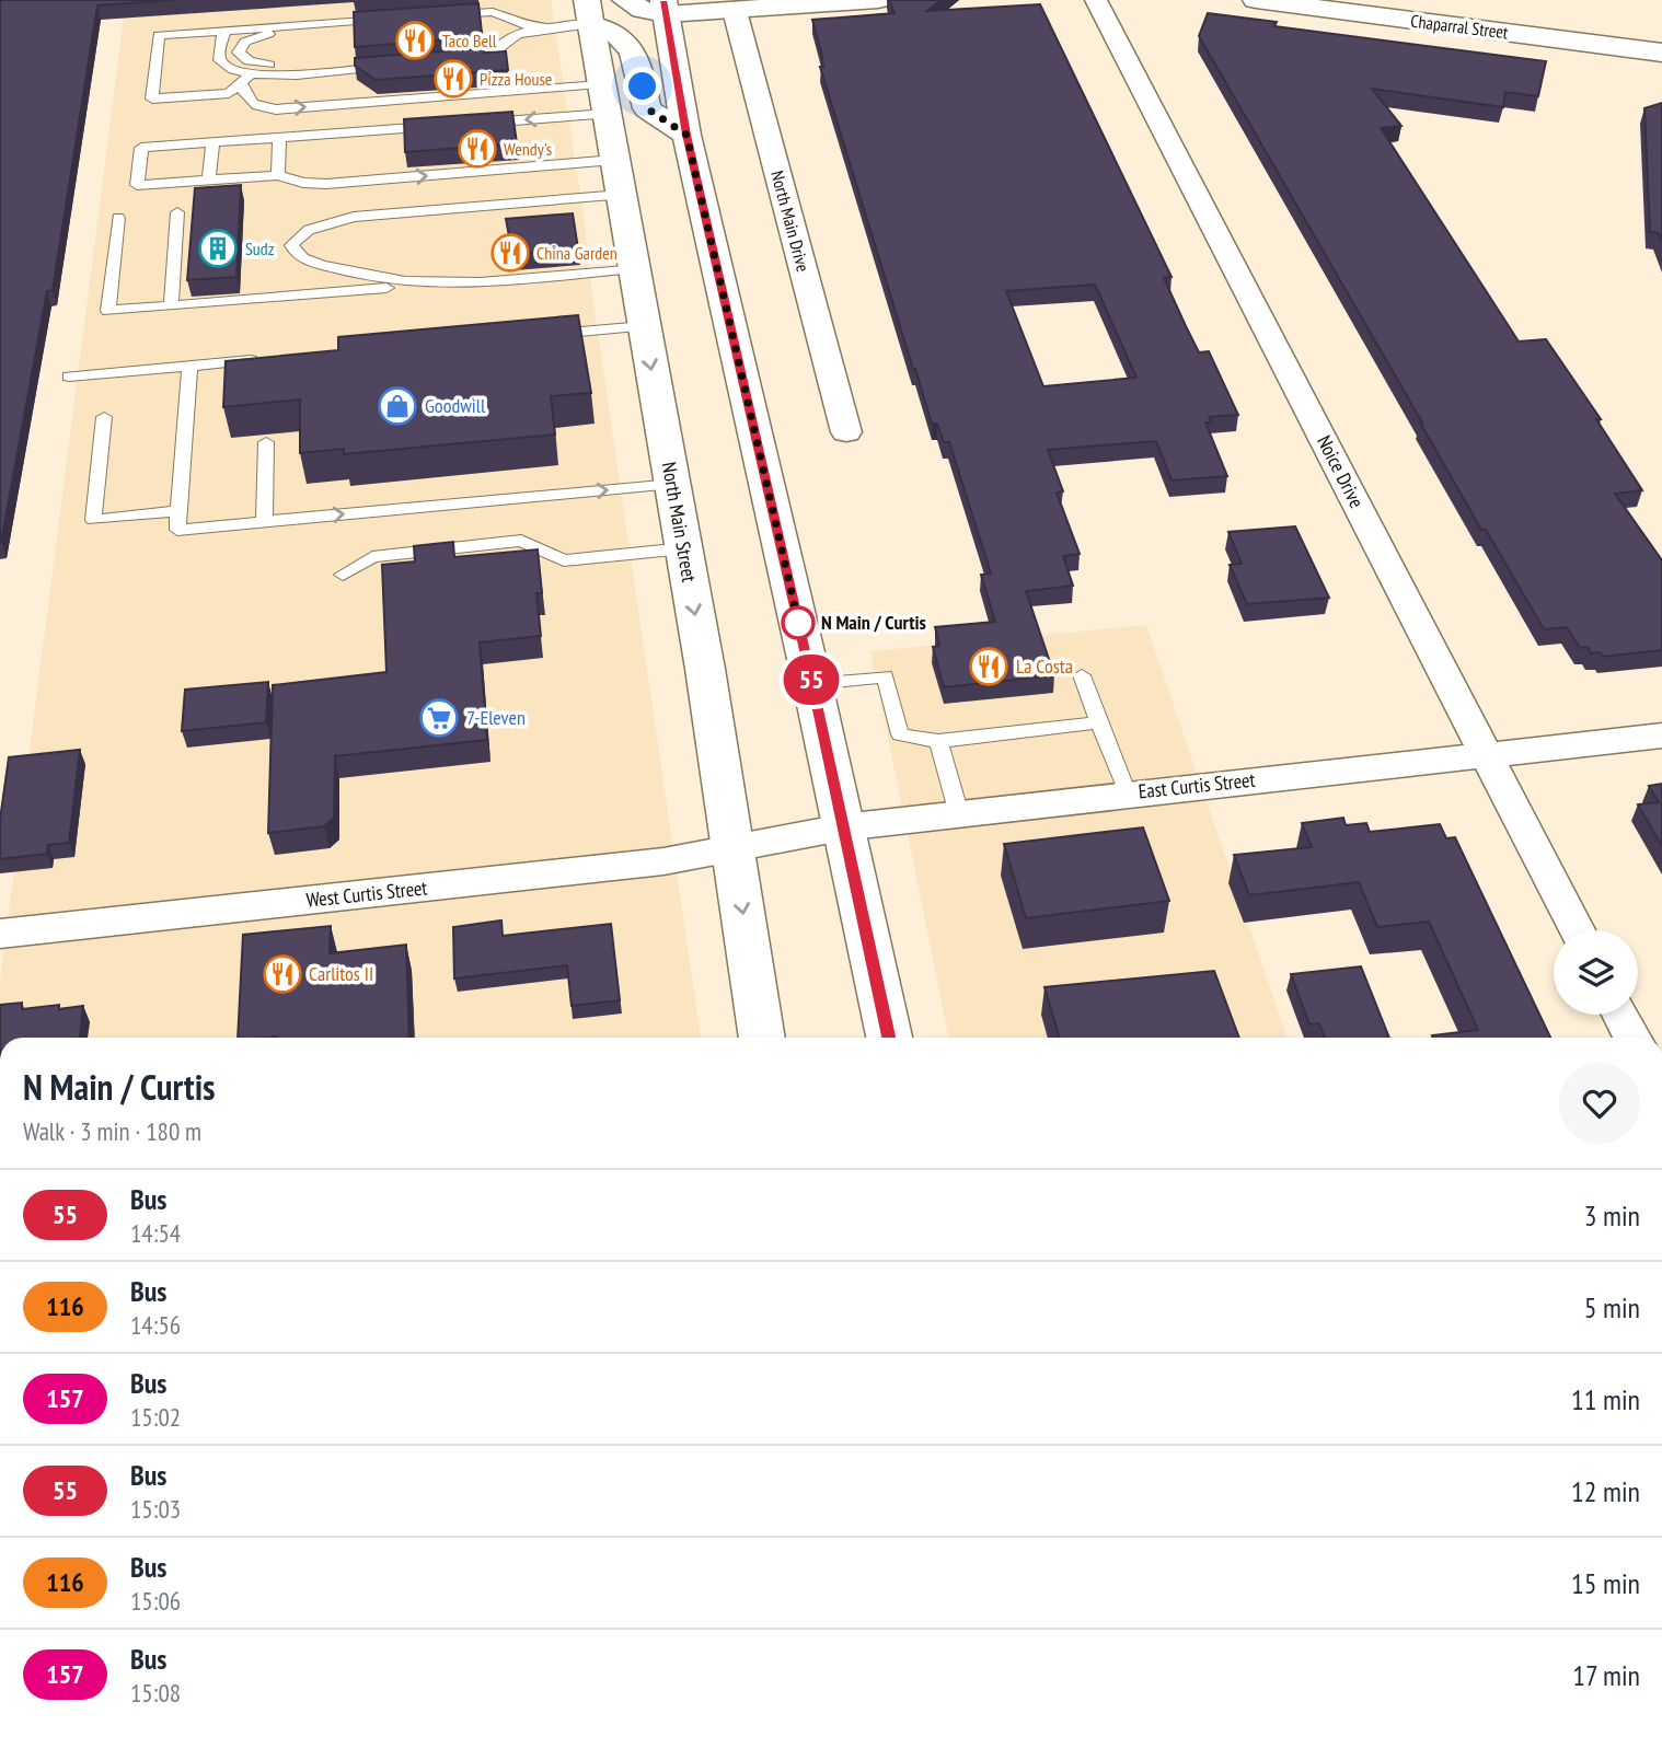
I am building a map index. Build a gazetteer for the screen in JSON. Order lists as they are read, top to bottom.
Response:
{
  "streets": {
    "main road": ["Chaparral Street", "North Main Street"],
    "street": [
      "North Main Drive",
      "Noice Drive",
      "East Curtis Street",
      "West Curtis Street"
    ]
  },
  "crossings": [
    ["Noice Drive", "East Curtis Street"],
    ["North Main Street", "East Curtis Street"],
    ["North Main Street", "West Curtis Street"],
    ["East Curtis Street", "West Curtis Street"]
  ],
  "places": {
    "restaurant": [
      "Taco Bell",
      "Pizza House",
      "Wendy's",
      "China Garden",
      "La Costa",
      "Carlitos II"
    ],
    "building": ["Sudz"],
    "shop": ["Goodwill"],
    "other": ["N Main / Curtis"],
    "supermarket": ["7-Eleven"]
  },
  "lines": ["bus line 55"],
  "page": {
    "on_map": "55",
    "heading": ["N Main / Curtis", "Walk · 3 min · 180 m"],
    "list": [
      {
        "mark": "55",
        "name": "Bus",
        "note": "14:54",
        "value": "3 min"
      },
      {
        "mark": "116",
        "name": "Bus",
        "note": "14:56",
        "value": "5 min"
      },
      {
        "mark": "157",
        "name": "Bus",
        "note": "15:02",
        "value": "11 min"
      },
      {
        "mark": "55",
        "name": "Bus",
        "note": "15:03",
        "value": "12 min"
      },
      {
        "mark": "116",
        "name": "Bus",
        "note": "15:06",
        "value": "15 min"
      },
      {
        "mark": "157",
        "name": "Bus",
        "note": "15:08",
        "value": "17 min"
      }
    ]
  }
}
